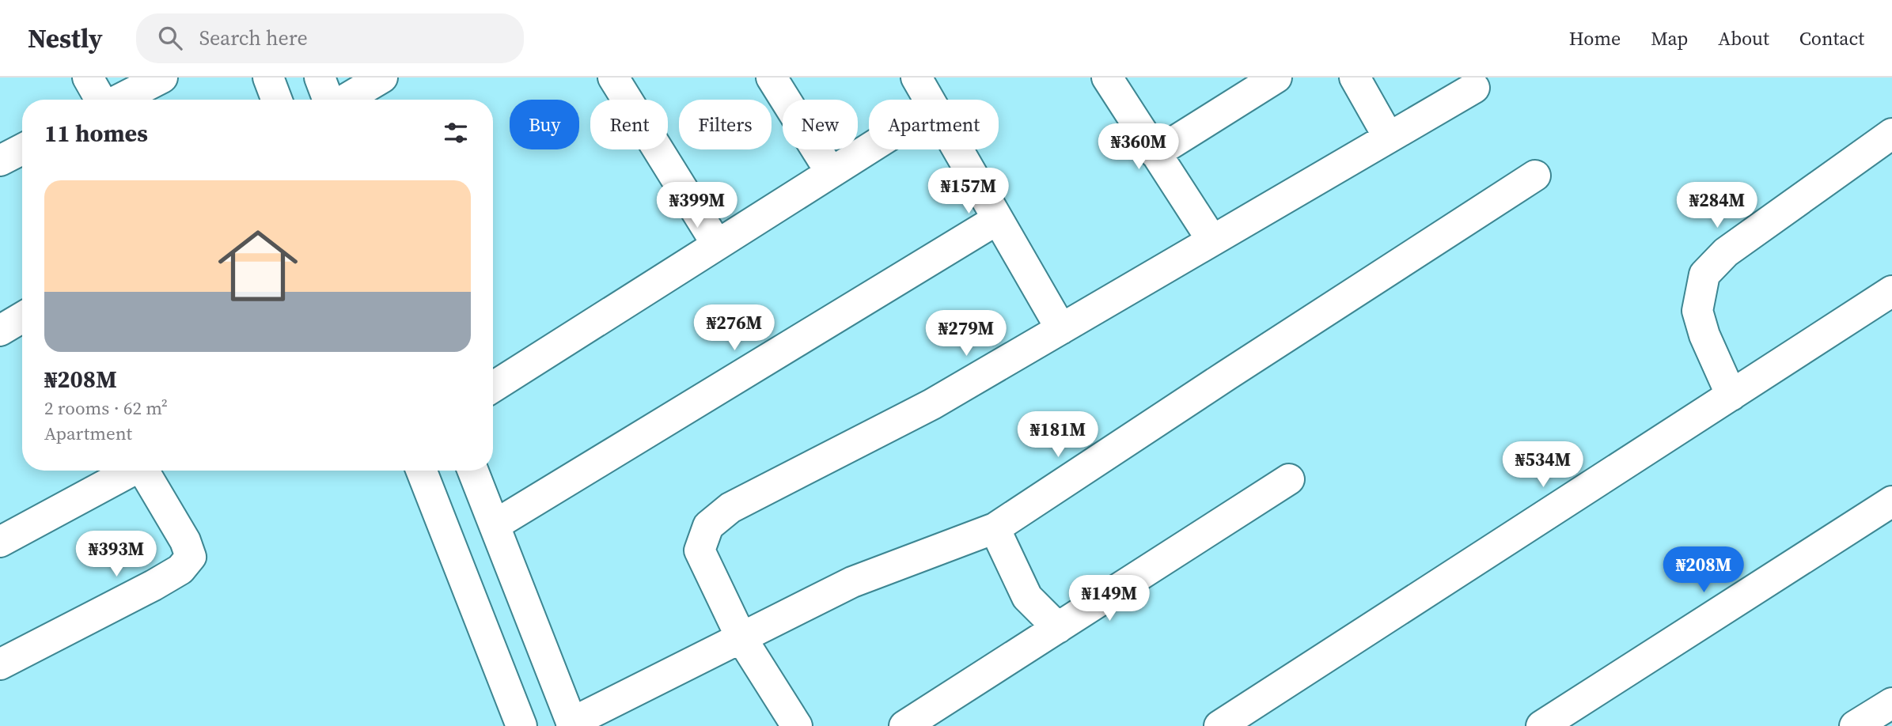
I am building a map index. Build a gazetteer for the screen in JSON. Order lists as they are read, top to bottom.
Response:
{
  "page": {
    "header": "Nestly",
    "search": "Search here",
    "nav": [
      "Home",
      "Map",
      "About",
      "Contact"
    ],
    "chip": [
      "Buy",
      "Rent",
      "Filters",
      "New",
      "Apartment"
    ],
    "heading": "11 homes",
    "price": [
      "₦360M",
      "₦157M",
      "₦399M",
      "₦284M",
      "₦276M",
      "₦279M",
      "₦181M",
      "₦534M",
      "₦393M",
      "₦208M",
      "₦149M"
    ],
    "list": [
      {
        "name": "₦208M",
        "note": "2 rooms · 62 m² · Apartment"
      }
    ]
  }
}
